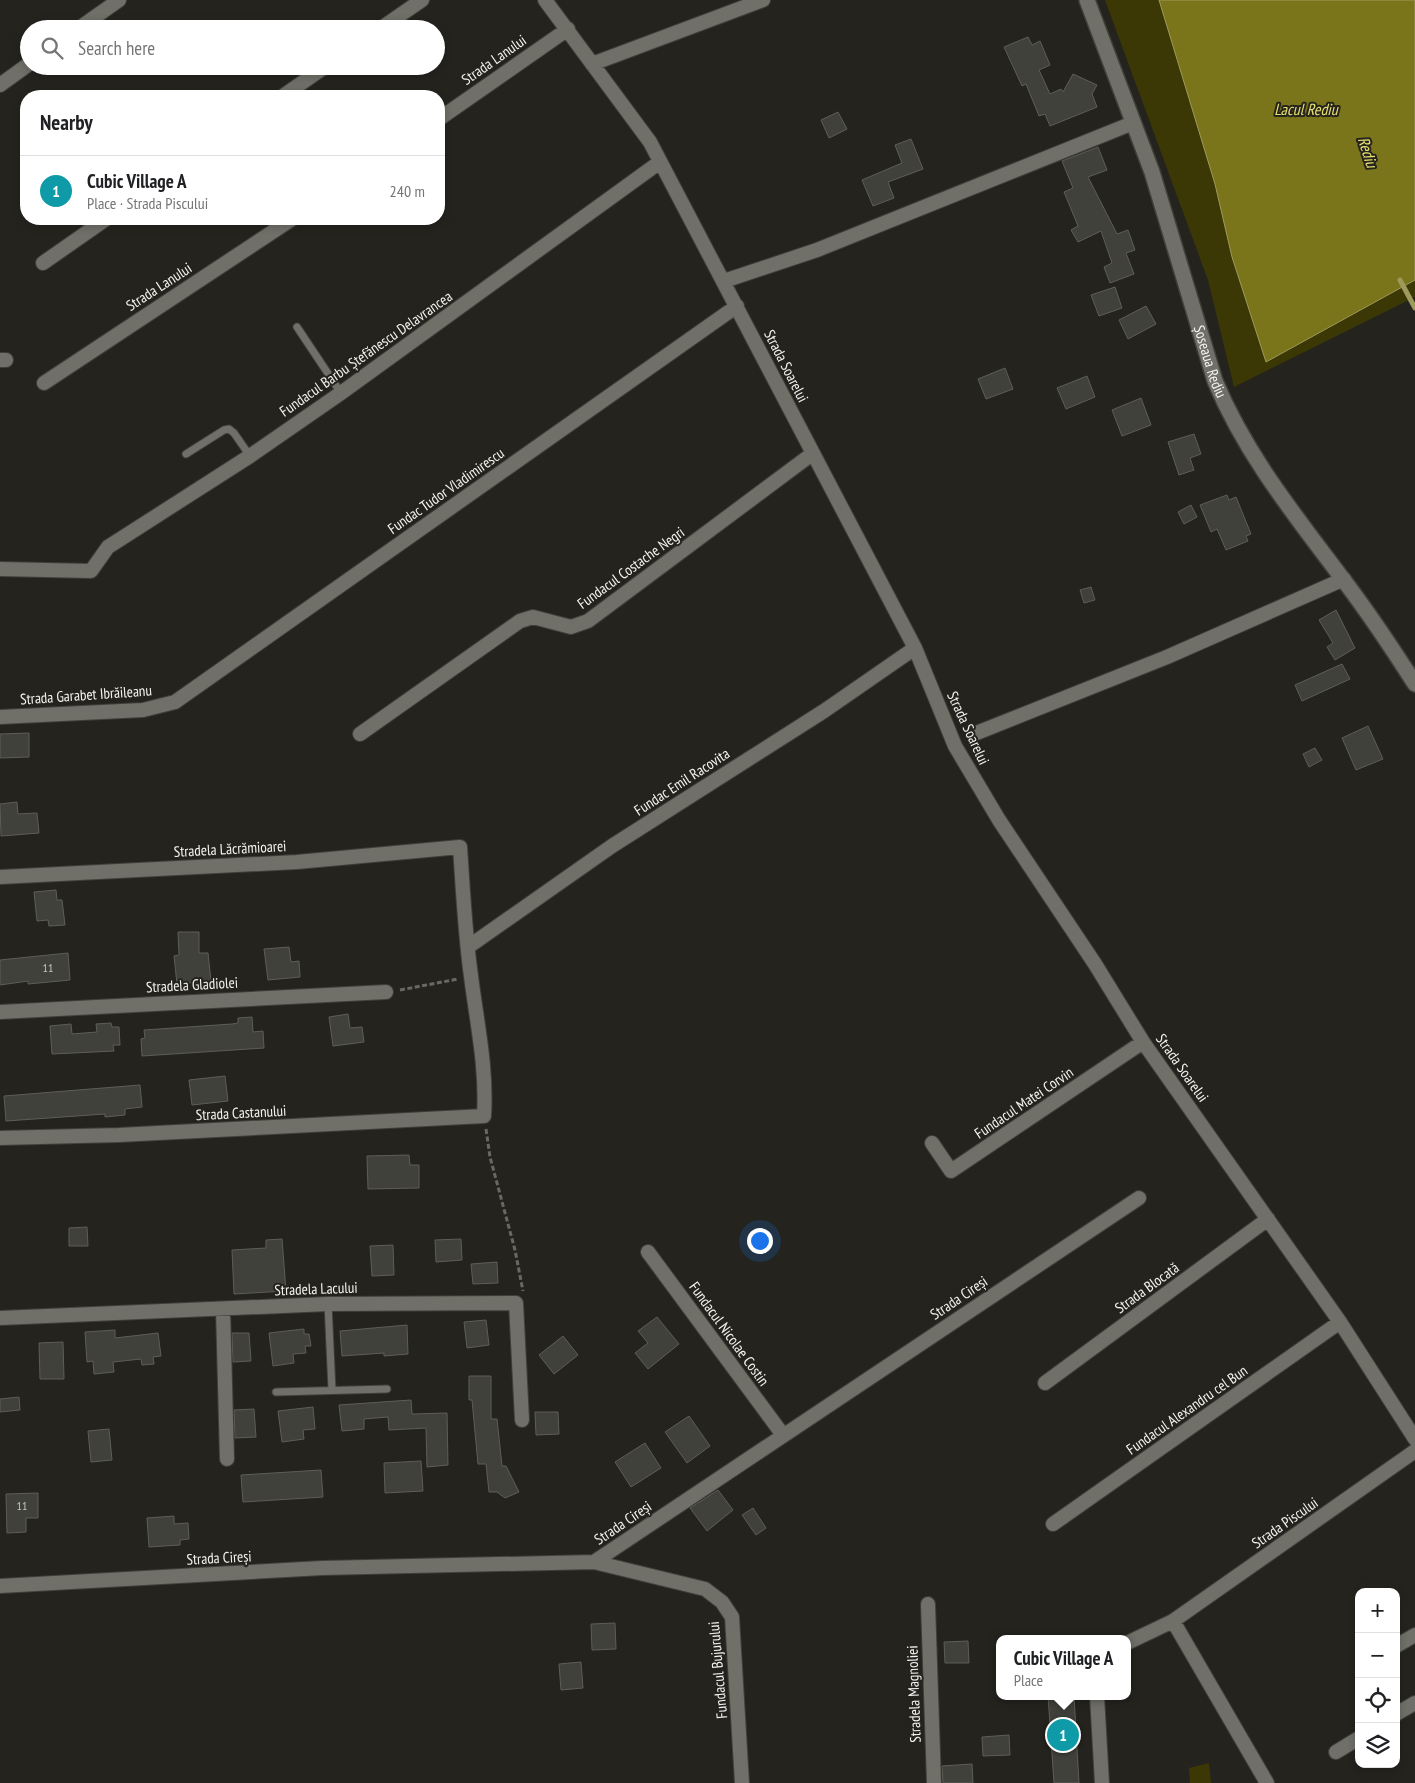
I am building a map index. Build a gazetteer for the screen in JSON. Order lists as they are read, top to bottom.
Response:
{
  "streets": {
    "main road": ["Șoseaua Rediu"],
    "street": [
      "Strada Lanului",
      "Fundacul Barbu Ștefănescu Delavrancea",
      "Strada Soarelui",
      "Fundac Tudor Vladimirescu",
      "Fundacul Costache Negri",
      "Strada Garabet Ibrăileanu",
      "Fundac Emil Racovita",
      "Stradela Lăcrămioarei",
      "Stradela Gladiolei",
      "Fundacul Matei Corvin",
      "Strada Castanului",
      "Strada Blocată",
      "Stradela Lacului",
      "Strada Cireși",
      "Fundacul Nicolae Costin",
      "Fundacul Alexandru cel Bun",
      "Strada Piscului",
      "Fundacul Bujurului",
      "Stradela Magnoliei"
    ]
  },
  "crossings": [
    ["Strada Lanului", "Strada Soarelui"],
    ["Fundacul Barbu Ștefănescu Delavrancea", "Strada Soarelui"],
    ["Strada Soarelui", "Fundac Tudor Vladimirescu"],
    ["Strada Soarelui", "Fundacul Costache Negri"],
    ["Strada Soarelui", "Fundac Emil Racovita"],
    ["Strada Soarelui", "Fundacul Matei Corvin"],
    ["Strada Soarelui", "Strada Blocată"],
    ["Strada Soarelui", "Fundacul Alexandru cel Bun"],
    ["Fundac Tudor Vladimirescu", "Strada Garabet Ibrăileanu"],
    ["Fundac Emil Racovita", "Stradela Lăcrămioarei"],
    ["Strada Cireși", "Fundacul Nicolae Costin"],
    ["Strada Cireși", "Fundacul Bujurului"]
  ],
  "water": ["Lacul Rediu", "Rediu"],
  "house_numbers": ["11", "11"],
  "page": {
    "search": "Search here",
    "heading": "Nearby",
    "list": [
      {
        "mark": "1",
        "name": "Cubic Village A",
        "note": "Place · Strada Piscului",
        "value": "240 m"
      }
    ],
    "map_buttons": ["+", "−"],
    "popup": ["Cubic Village A", "Place"],
    "pins": "1"
  }
}
